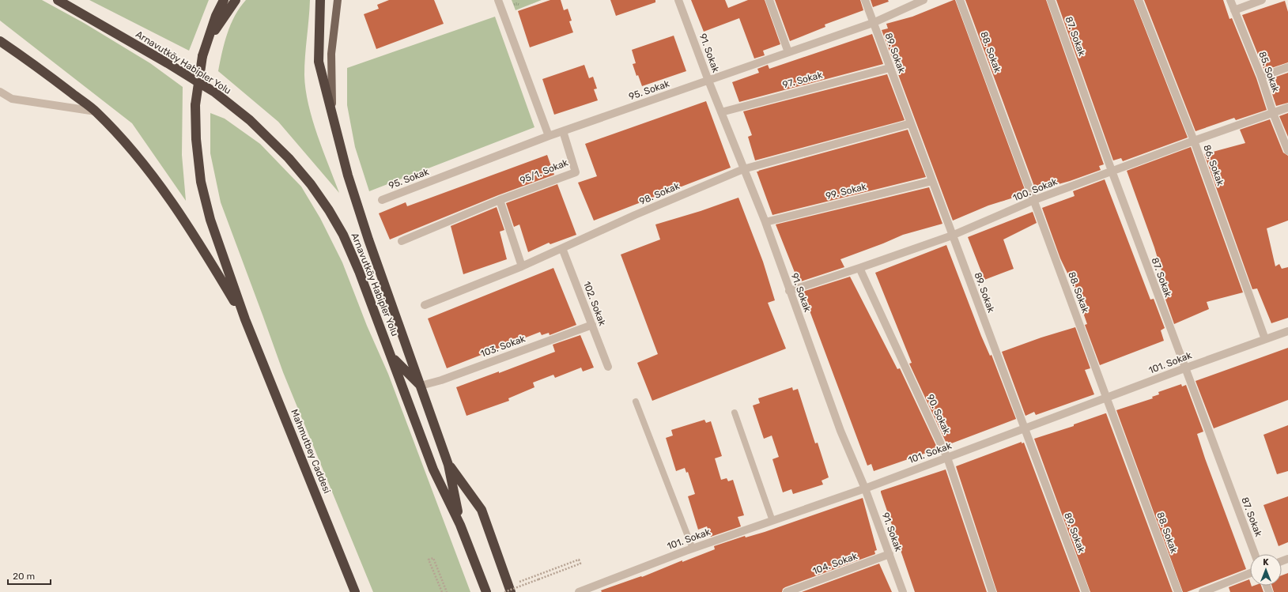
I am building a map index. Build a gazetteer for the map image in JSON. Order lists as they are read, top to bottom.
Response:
{
  "streets": {
    "highway": ["Arnavutköy Habipler Yolu", "Mahmutbey Caddesi"],
    "street": [
      "87. Sokak",
      "88. Sokak",
      "91. Sokak",
      "89. Sokak",
      "85. Sokak",
      "97. Sokak",
      "95. Sokak",
      "86. Sokak",
      "95/1. Sokak",
      "100. Sokak",
      "99. Sokak",
      "98. Sokak",
      "102. Sokak",
      "103. Sokak",
      "101. Sokak",
      "90. Sokak",
      "104. Sokak"
    ]
  },
  "crossings": [
    ["87. Sokak", "100. Sokak"],
    ["87. Sokak", "101. Sokak"],
    ["88. Sokak", "100. Sokak"],
    ["88. Sokak", "101. Sokak"],
    ["91. Sokak", "97. Sokak"],
    ["91. Sokak", "95. Sokak"],
    ["91. Sokak", "100. Sokak"],
    ["91. Sokak", "99. Sokak"],
    ["91. Sokak", "98. Sokak"],
    ["91. Sokak", "101. Sokak"],
    ["91. Sokak", "104. Sokak"],
    ["89. Sokak", "97. Sokak"],
    ["89. Sokak", "95. Sokak"],
    ["89. Sokak", "100. Sokak"],
    ["89. Sokak", "99. Sokak"],
    ["89. Sokak", "98. Sokak"],
    ["89. Sokak", "101. Sokak"],
    ["85. Sokak", "100. Sokak"],
    ["95. Sokak", "95/1. Sokak"],
    ["86. Sokak", "100. Sokak"],
    ["86. Sokak", "101. Sokak"],
    ["100. Sokak", "90. Sokak"],
    ["98. Sokak", "102. Sokak"],
    ["102. Sokak", "103. Sokak"],
    ["101. Sokak", "90. Sokak"]
  ],
  "scale_bar": "20 m",
  "north": "top"
}
